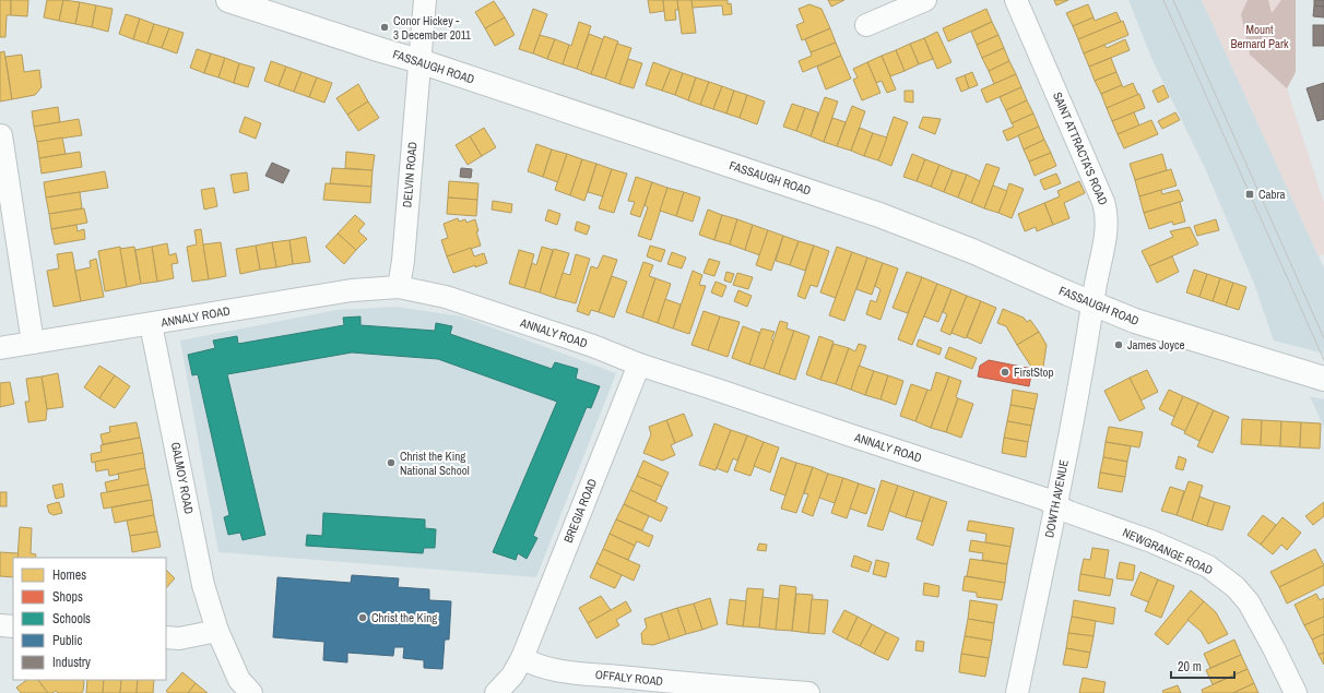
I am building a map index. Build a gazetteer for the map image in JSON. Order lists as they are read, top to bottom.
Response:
{
  "streets": {
    "street": [
      "FASSAUGH ROAD",
      "SAINT ATTRACTA'S ROAD",
      "DELVIN ROAD",
      "ANNALY ROAD",
      "GALMOY ROAD",
      "DOWTH AVENUE",
      "BREGIA ROAD",
      "NEWGRANGE ROAD",
      "OFFALY ROAD"
    ]
  },
  "crossings": [
    ["FASSAUGH ROAD", "SAINT ATTRACTA'S ROAD"],
    ["FASSAUGH ROAD", "DELVIN ROAD"],
    ["FASSAUGH ROAD", "DOWTH AVENUE"],
    ["SAINT ATTRACTA'S ROAD", "DOWTH AVENUE"],
    ["DELVIN ROAD", "ANNALY ROAD"],
    ["ANNALY ROAD", "GALMOY ROAD"],
    ["ANNALY ROAD", "DOWTH AVENUE"],
    ["ANNALY ROAD", "BREGIA ROAD"],
    ["ANNALY ROAD", "NEWGRANGE ROAD"],
    ["DOWTH AVENUE", "NEWGRANGE ROAD"],
    ["BREGIA ROAD", "OFFALY ROAD"]
  ],
  "parks": ["Mount Bernard Park"],
  "places": {
    "other": [
      "Conor Hickey - 3 December 2011",
      "James Joyce",
      "FirstStop",
      "Christ the King National School",
      "Christ the King"
    ],
    "transit": ["Cabra"]
  },
  "legend": [
    "Homes",
    "Shops",
    "Schools",
    "Public",
    "Industry"
  ],
  "scale_bar": "20 m"
}
